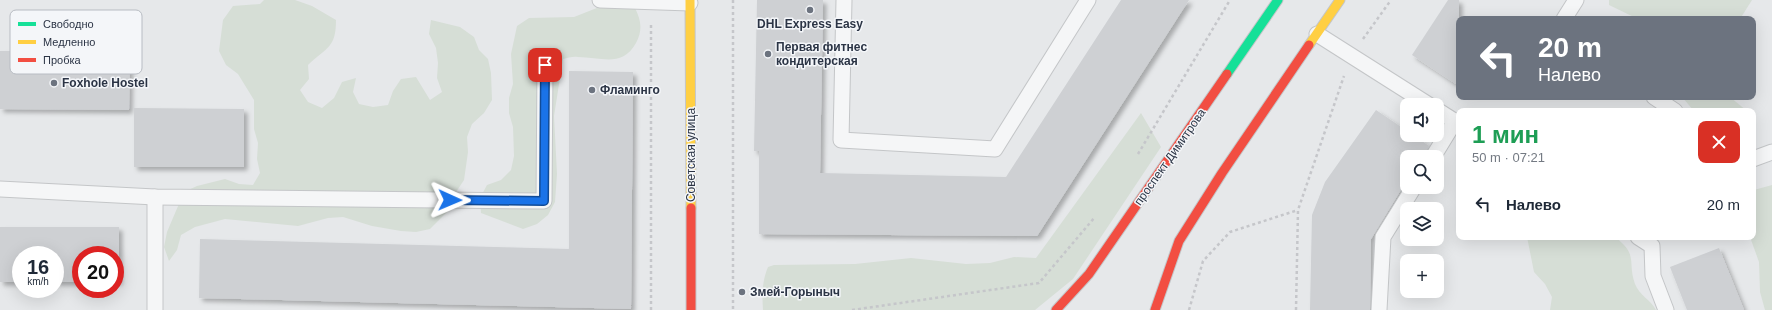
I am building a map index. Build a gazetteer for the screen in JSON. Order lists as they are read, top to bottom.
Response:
{
  "streets": {
    "main road": ["Советская улица", "проспект Димитрова"]
  },
  "places": [
    "DHL Express Easy",
    "Первая фитнес кондитерская",
    "Foxhole Hostel",
    "Фламинго",
    "Змей-Горыныч"
  ],
  "legend": ["Свободно", "Медленно", "Пробка"],
  "page": {
    "turn": ["20 m", "Налево"],
    "map_buttons": "+",
    "heading": ["1 мин", "50 m · 07:21"],
    "list": [
      {
        "name": "Налево",
        "value": "20 m"
      }
    ],
    "speed": "16 km/h",
    "limit": "20"
  }
}
